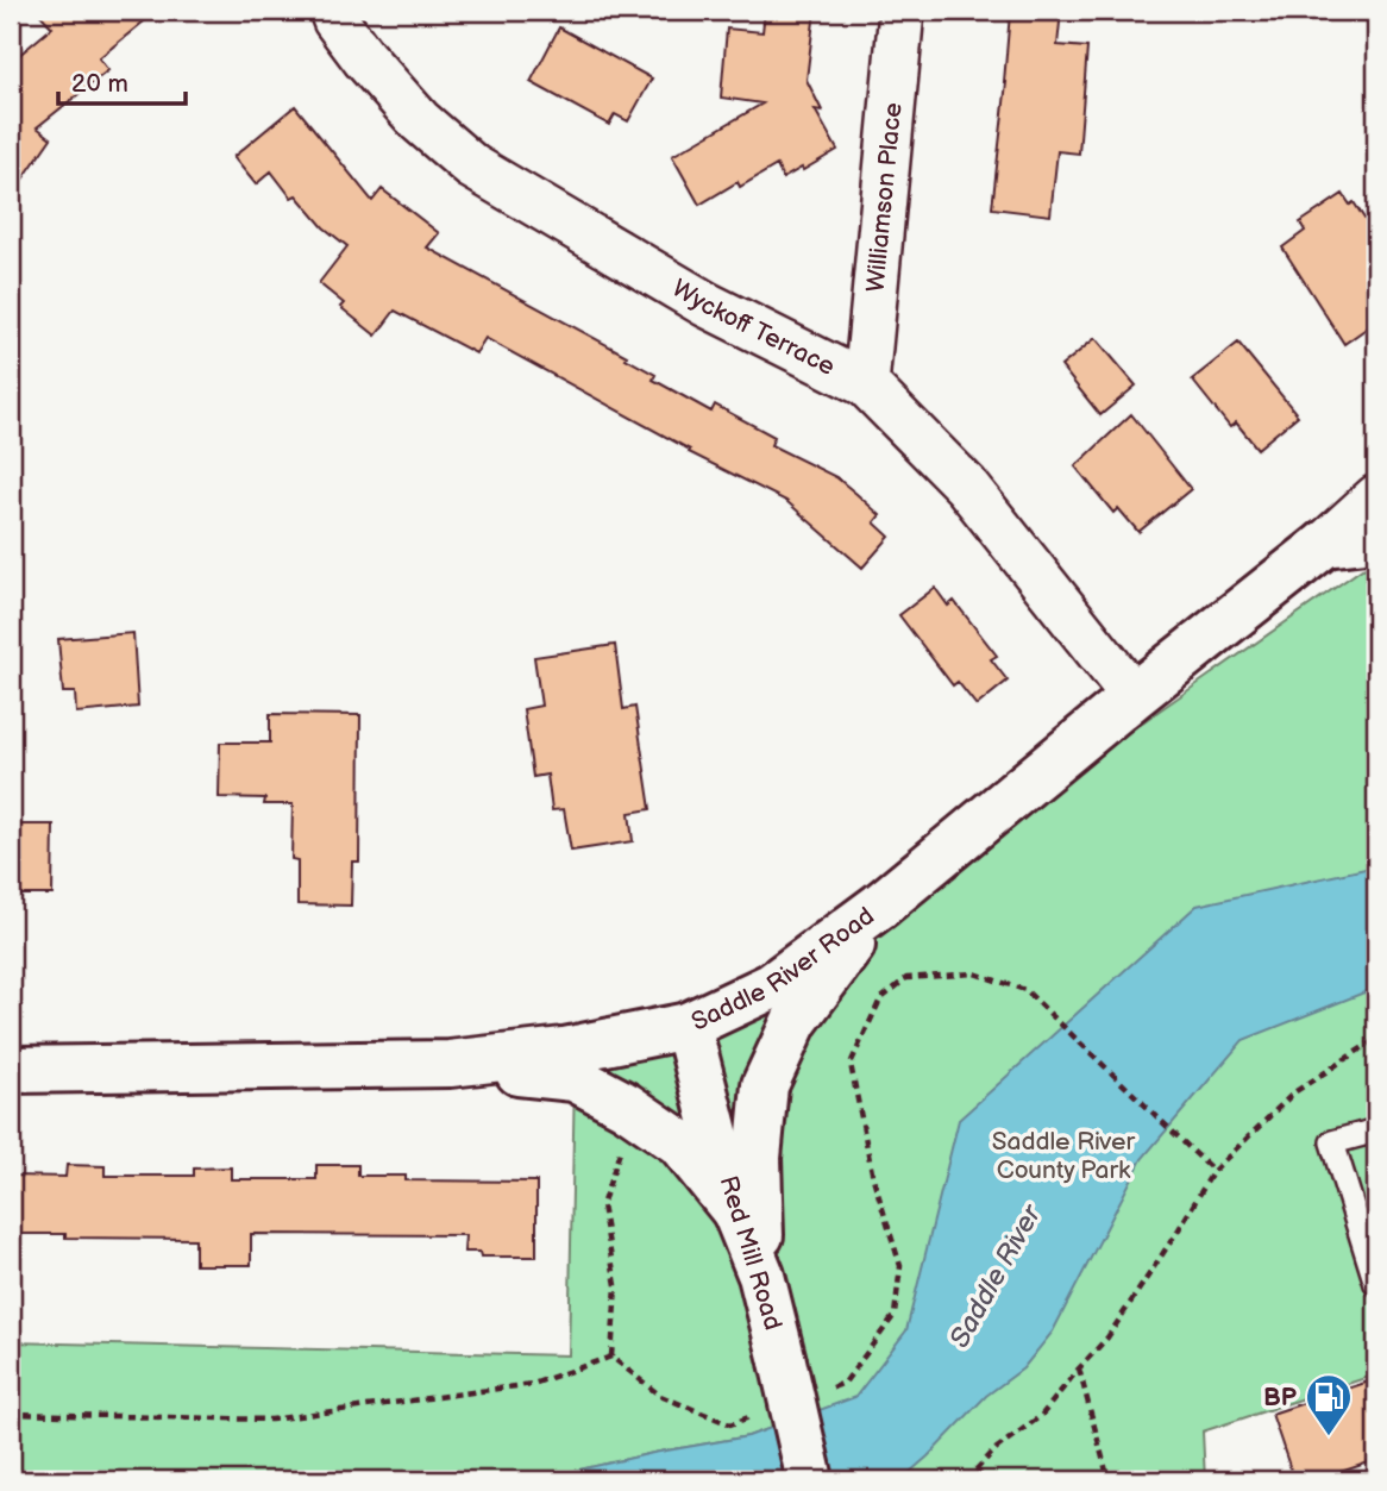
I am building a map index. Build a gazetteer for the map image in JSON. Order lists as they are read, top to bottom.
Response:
{
  "streets": {
    "main road": ["Saddle River Road", "Red Mill Road"],
    "street": ["Williamson Place", "Wyckoff Terrace"]
  },
  "crossings": [
    ["Williamson Place", "Wyckoff Terrace"],
    ["Wyckoff Terrace", "Saddle River Road"],
    ["Saddle River Road", "Red Mill Road"]
  ],
  "water": ["Saddle River"],
  "parks": ["Saddle River County Park"],
  "places": {
    "fuel station": ["BP"]
  },
  "scale_bar": "20 m"
}
